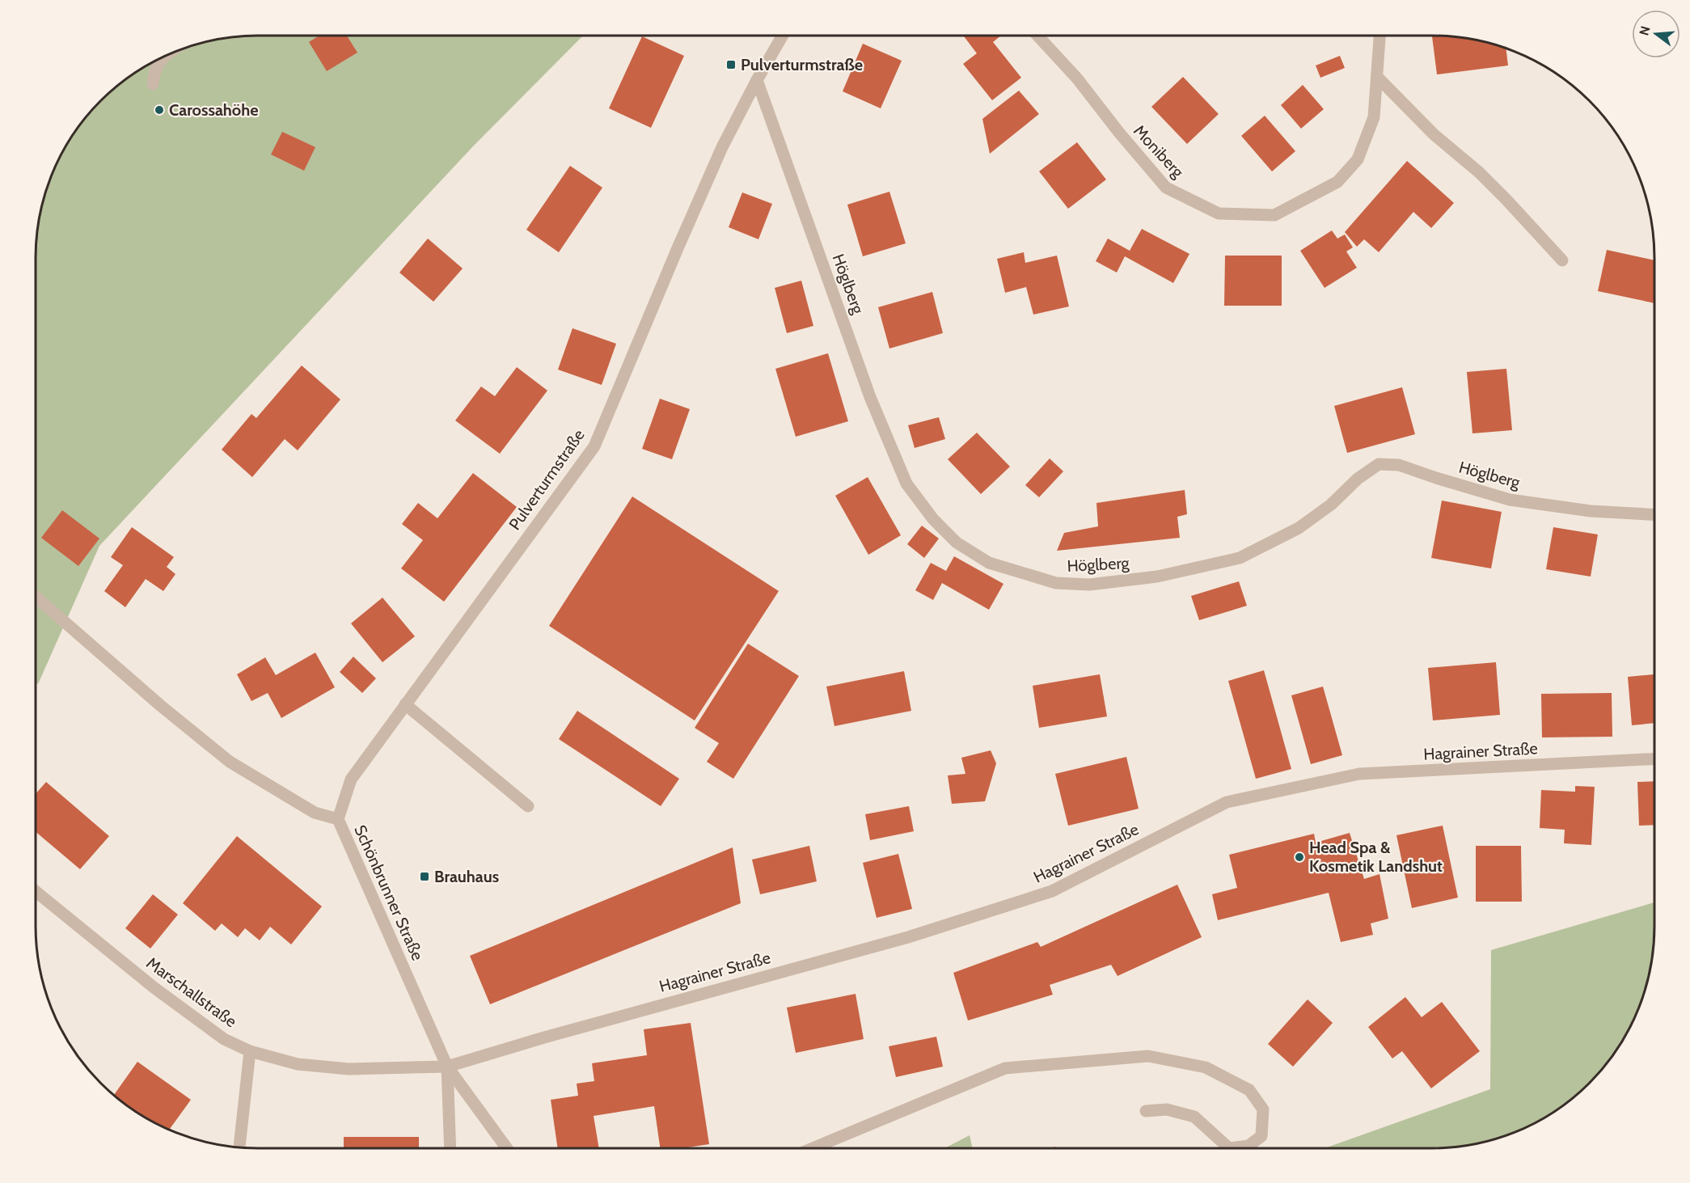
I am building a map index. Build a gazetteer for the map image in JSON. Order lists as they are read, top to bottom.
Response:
{
  "streets": {
    "street": [
      "Moniberg",
      "Höglberg",
      "Pulverturmstraße",
      "Hagrainer Straße",
      "Schönbrunner Straße",
      "Marschallstraße"
    ]
  },
  "crossings": [
    ["Höglberg", "Pulverturmstraße"],
    ["Pulverturmstraße", "Schönbrunner Straße"],
    ["Hagrainer Straße", "Schönbrunner Straße"],
    ["Hagrainer Straße", "Marschallstraße"],
    ["Schönbrunner Straße", "Marschallstraße"]
  ],
  "places": {
    "transit": ["Pulverturmstraße", "Brauhaus"],
    "other": ["Carossahöhe", "Head Spa & Kosmetik Landshut"]
  },
  "north": "left"
}
